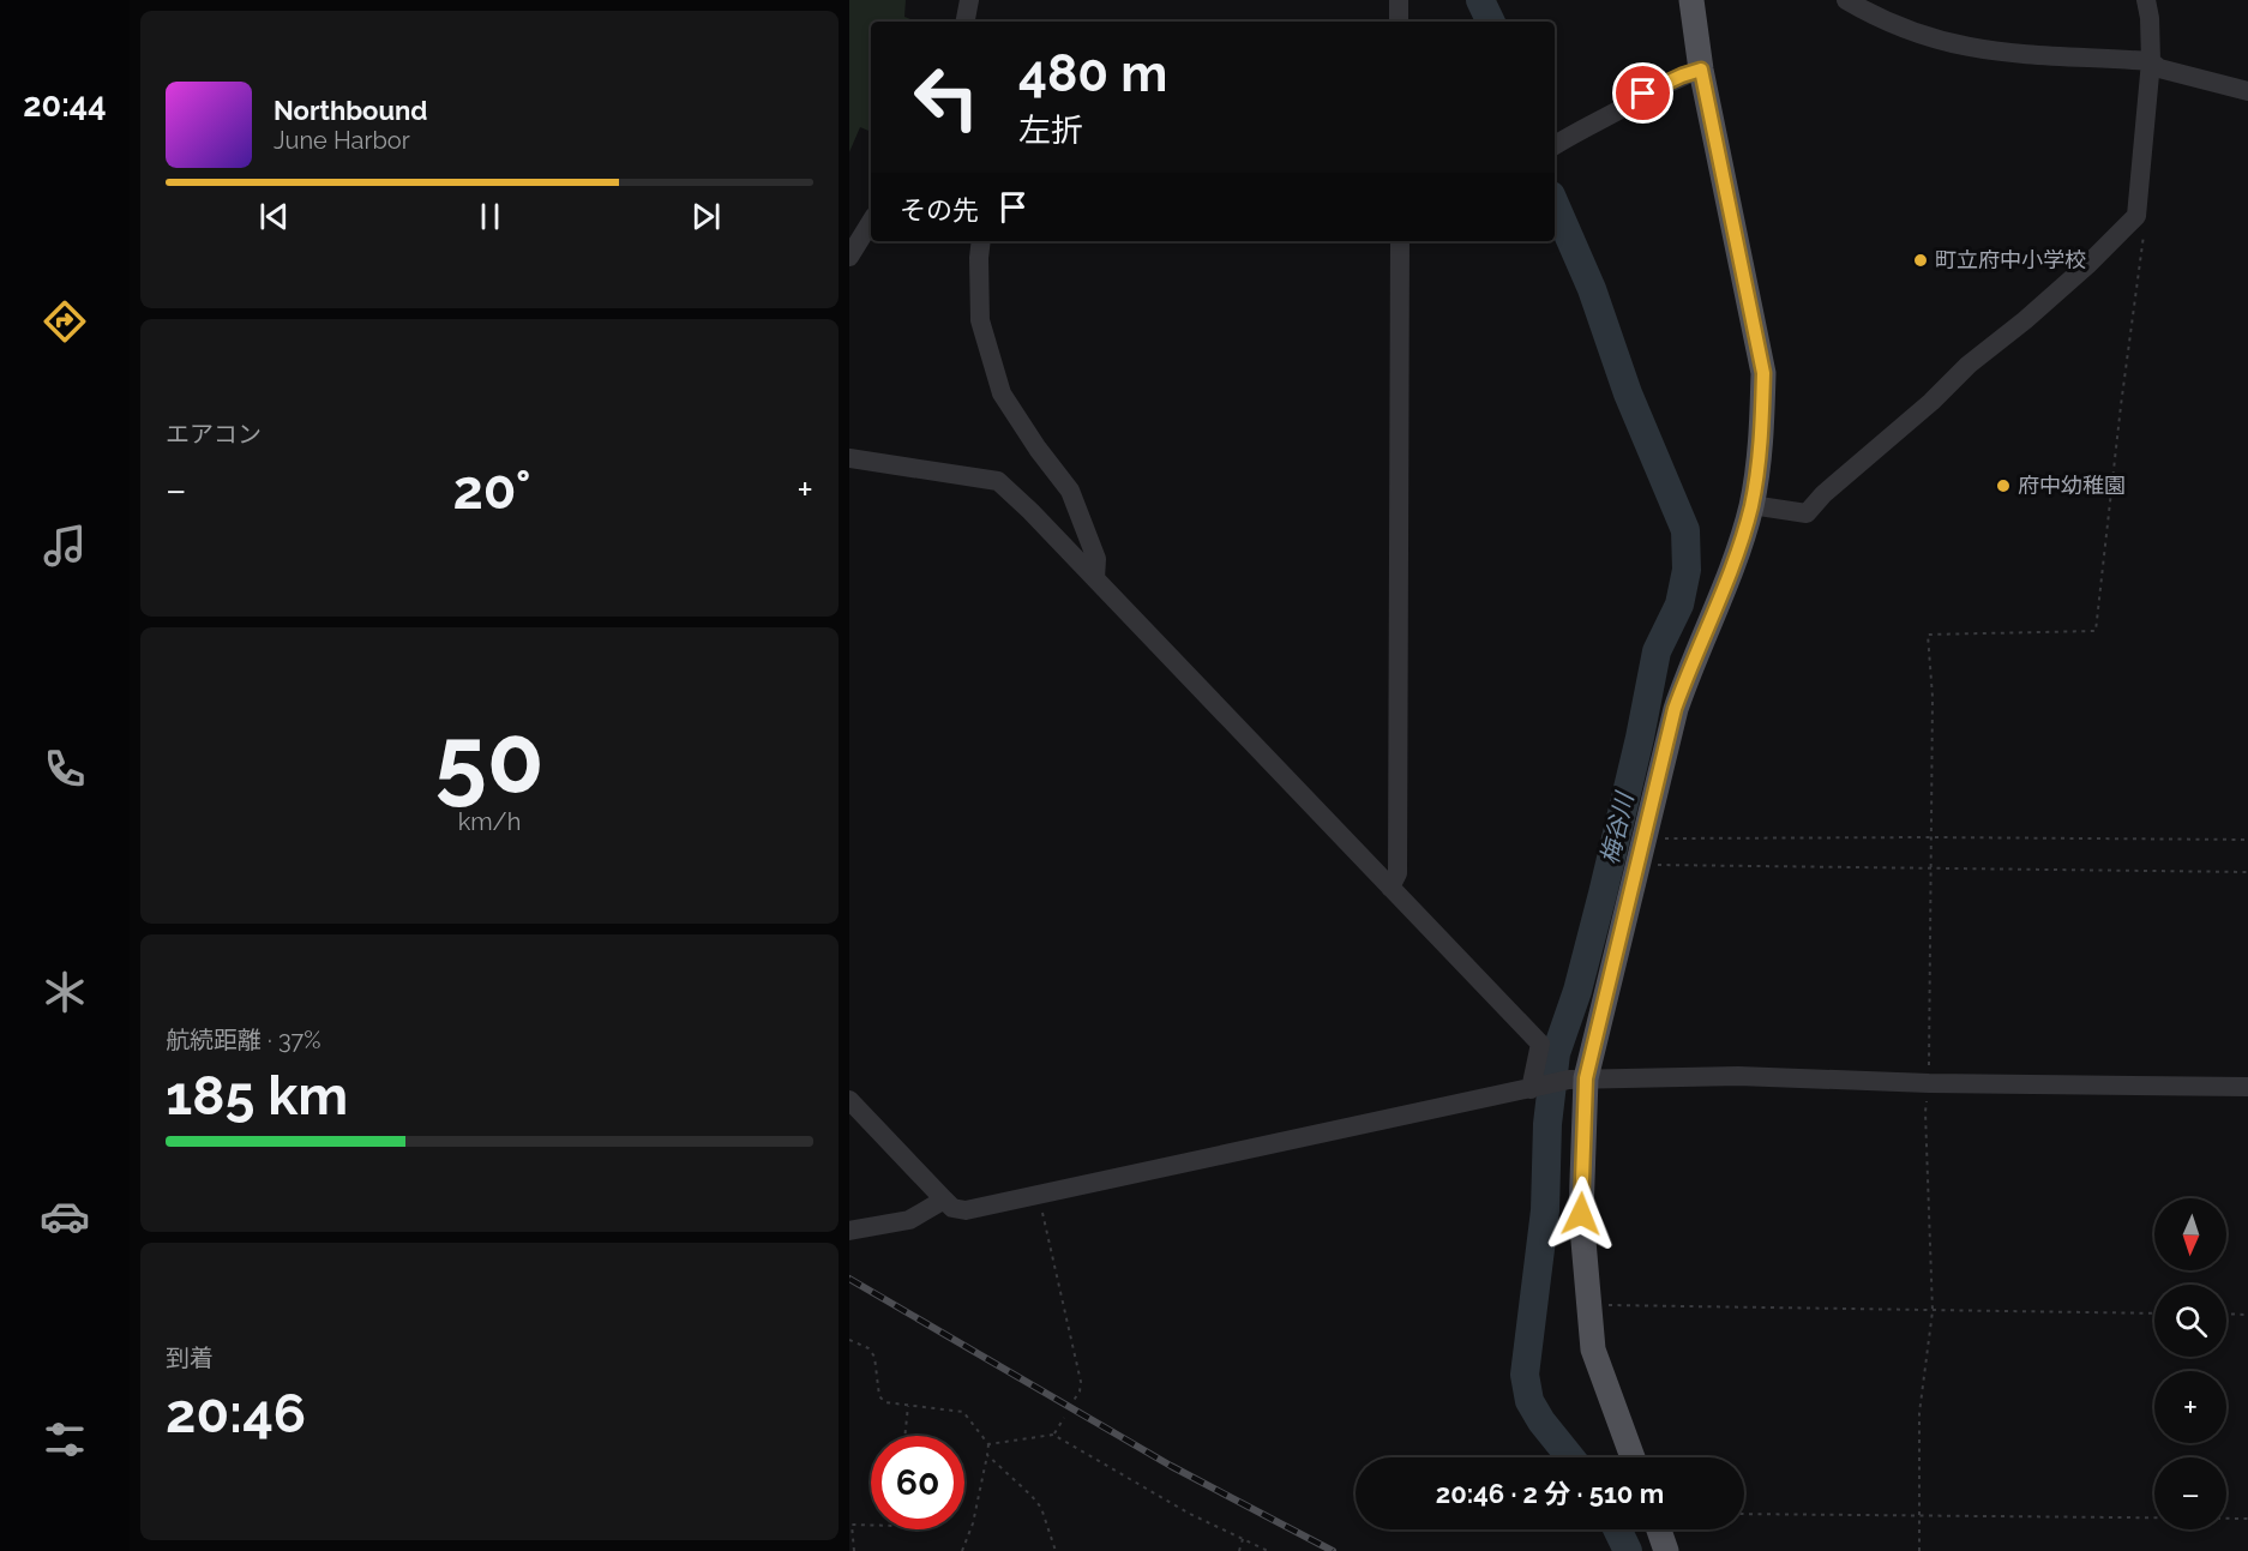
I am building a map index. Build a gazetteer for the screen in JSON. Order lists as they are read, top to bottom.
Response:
{
  "water": ["梅谷川"],
  "places": ["町立府中小学校", "府中幼稚園"],
  "north": "bottom",
  "page": {
    "tabs": "20:44",
    "turn": ["480 m", "左折"],
    "song": ["Northbound", "June Harbor"],
    "then": "その先",
    "tile": [
      "エアコン",
      ["50", "km/h"],
      ["航続距離 · 37%", "185 km"],
      ["到着", "20:46"]
    ],
    "heat": ["−", "20°", "+"],
    "map_buttons": ["+", "−"],
    "limit": "60",
    "trip": "20:46 · 2 分 · 510 m"
  }
}
